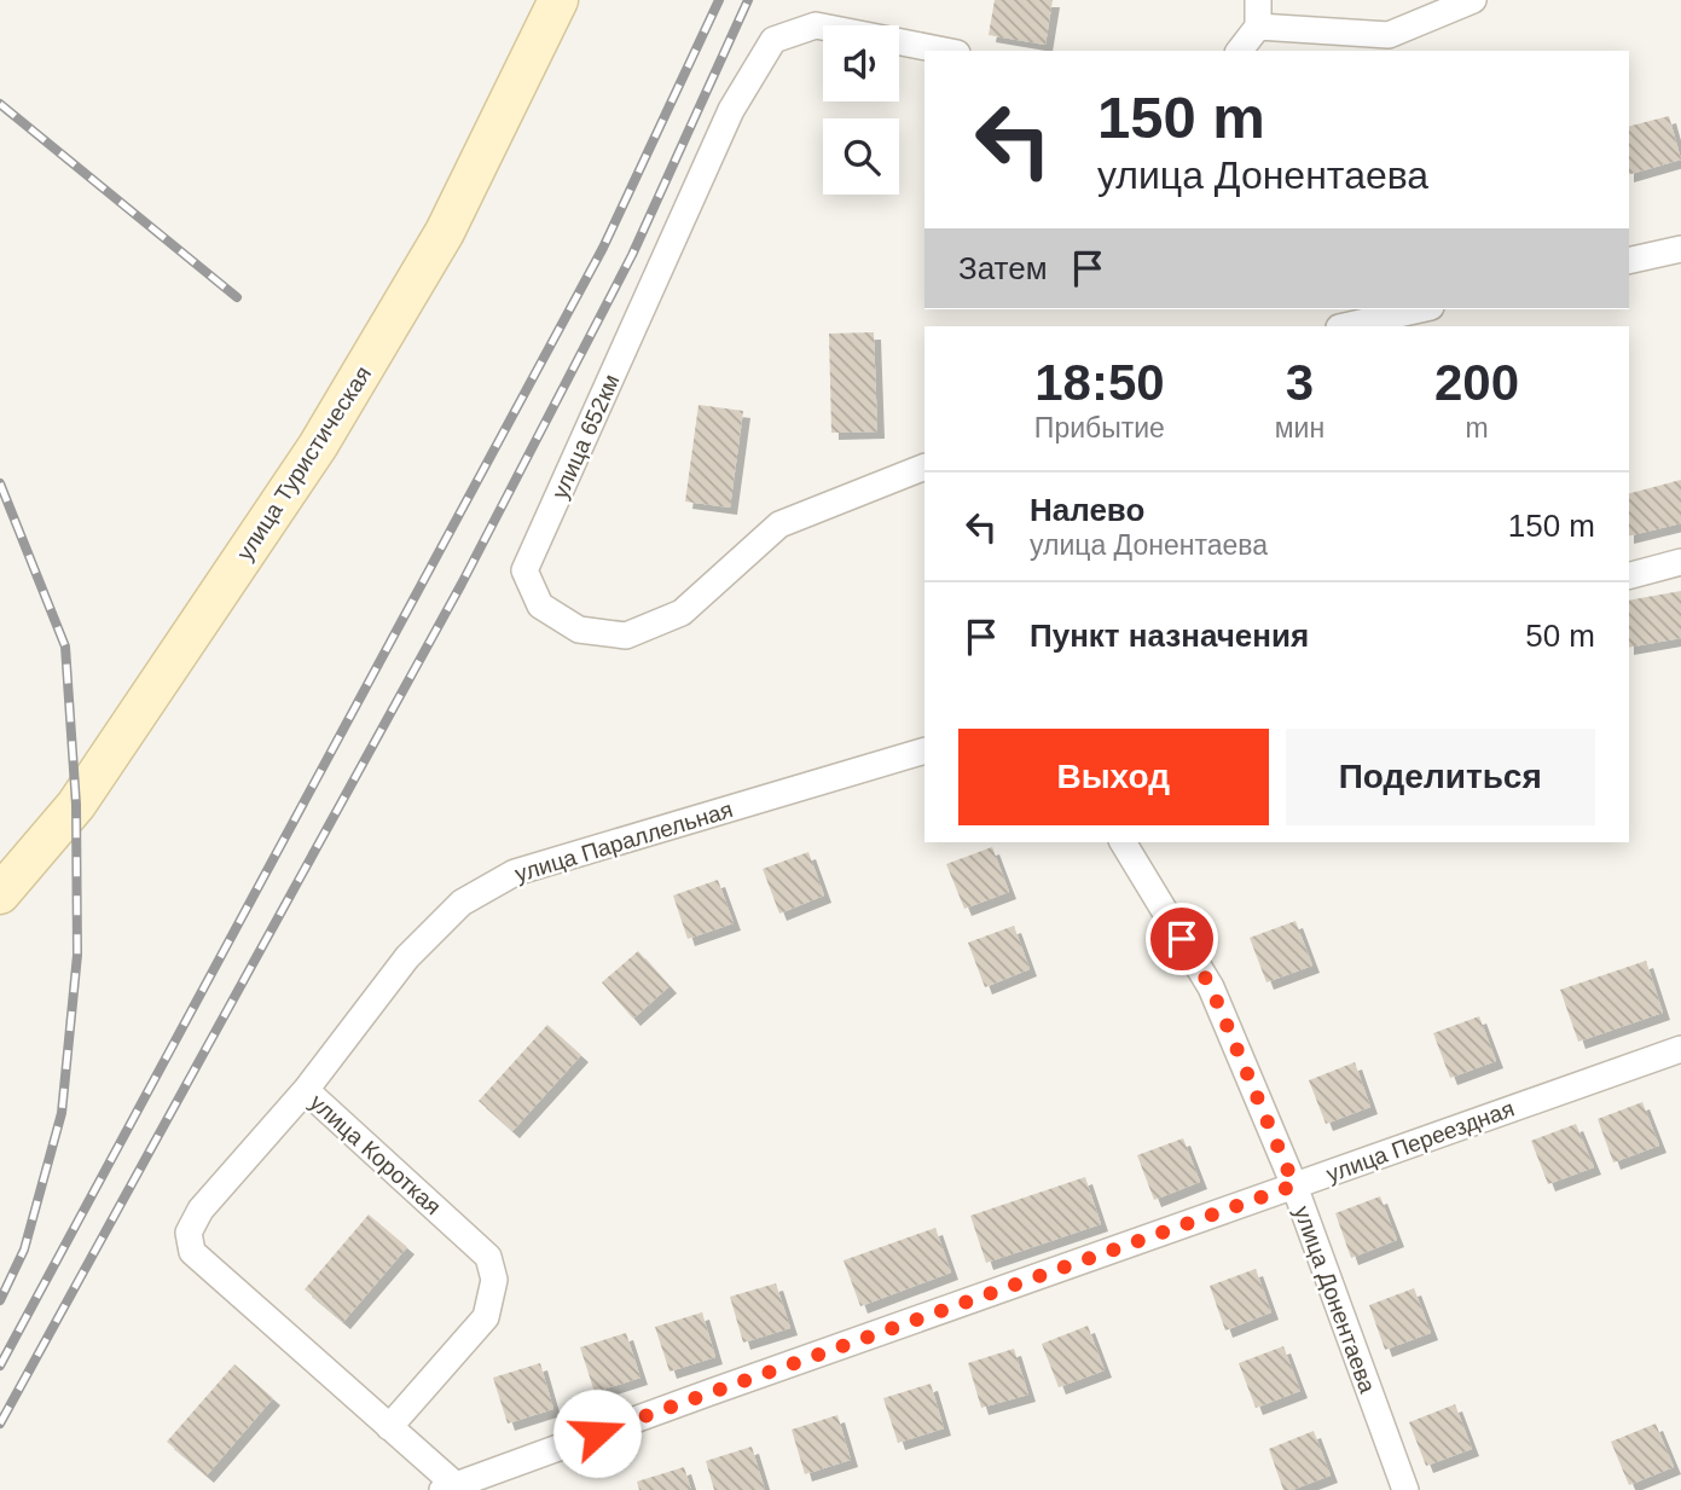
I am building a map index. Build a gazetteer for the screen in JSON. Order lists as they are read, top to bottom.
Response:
{
  "streets": {
    "street": [
      "улица 652км",
      "улица Туристическая",
      "улица Параллельная",
      "улица Переездная",
      "улица Короткая",
      "улица Донентаева"
    ]
  },
  "crossings": [
    ["улица Параллельная", "улица Короткая"],
    ["улица Переездная", "улица Короткая"],
    ["улица Переездная", "улица Донентаева"]
  ],
  "page": {
    "turn": ["150 m", "улица Донентаева"],
    "then": "Затем",
    "eta": [
      "18:50",
      "Прибытие",
      "3",
      "мин",
      "200",
      "m"
    ],
    "list": [
      {
        "name": "Налево",
        "note": "улица Донентаева",
        "value": "150 m"
      },
      {
        "name": "Пункт назначения",
        "value": "50 m"
      }
    ],
    "buttons": ["Выход", "Поделиться"]
  }
}
